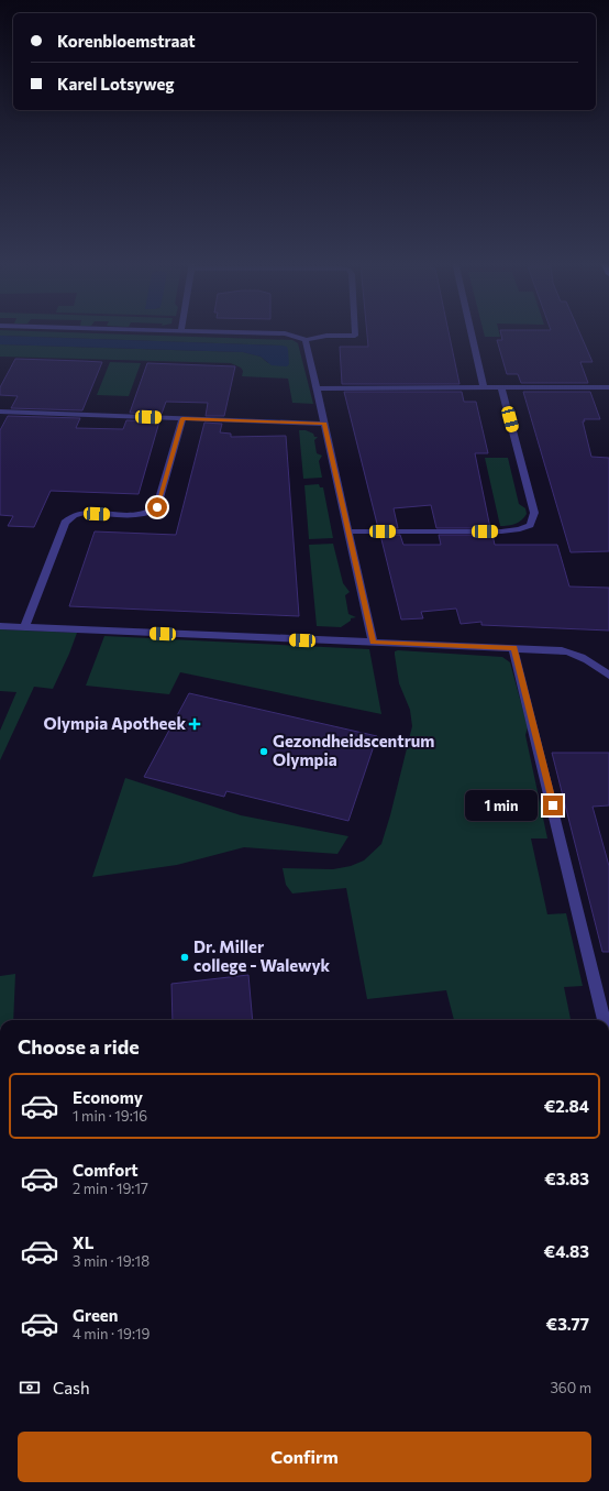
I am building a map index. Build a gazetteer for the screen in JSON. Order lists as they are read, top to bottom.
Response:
{
  "places": {
    "health": ["Olympia Apotheek"],
    "other": ["Gezondheidscentrum Olympia", "Dr. Miller college - Walewyk"]
  },
  "page": {
    "banner": ["Korenbloemstraat", "Karel Lotsyweg"],
    "bubble": "1 min",
    "heading": "Choose a ride",
    "list": [
      {
        "name": "Economy",
        "note": "1 min · 19:16",
        "value": "€2.84"
      },
      {
        "name": "Comfort",
        "note": "2 min · 19:17",
        "value": "€3.83"
      },
      {
        "name": "XL",
        "note": "3 min · 19:18",
        "value": "€4.83"
      },
      {
        "name": "Green",
        "note": "4 min · 19:19",
        "value": "€3.77"
      }
    ],
    "pay": ["Cash", "360 m"],
    "buttons": "Confirm"
  }
}
